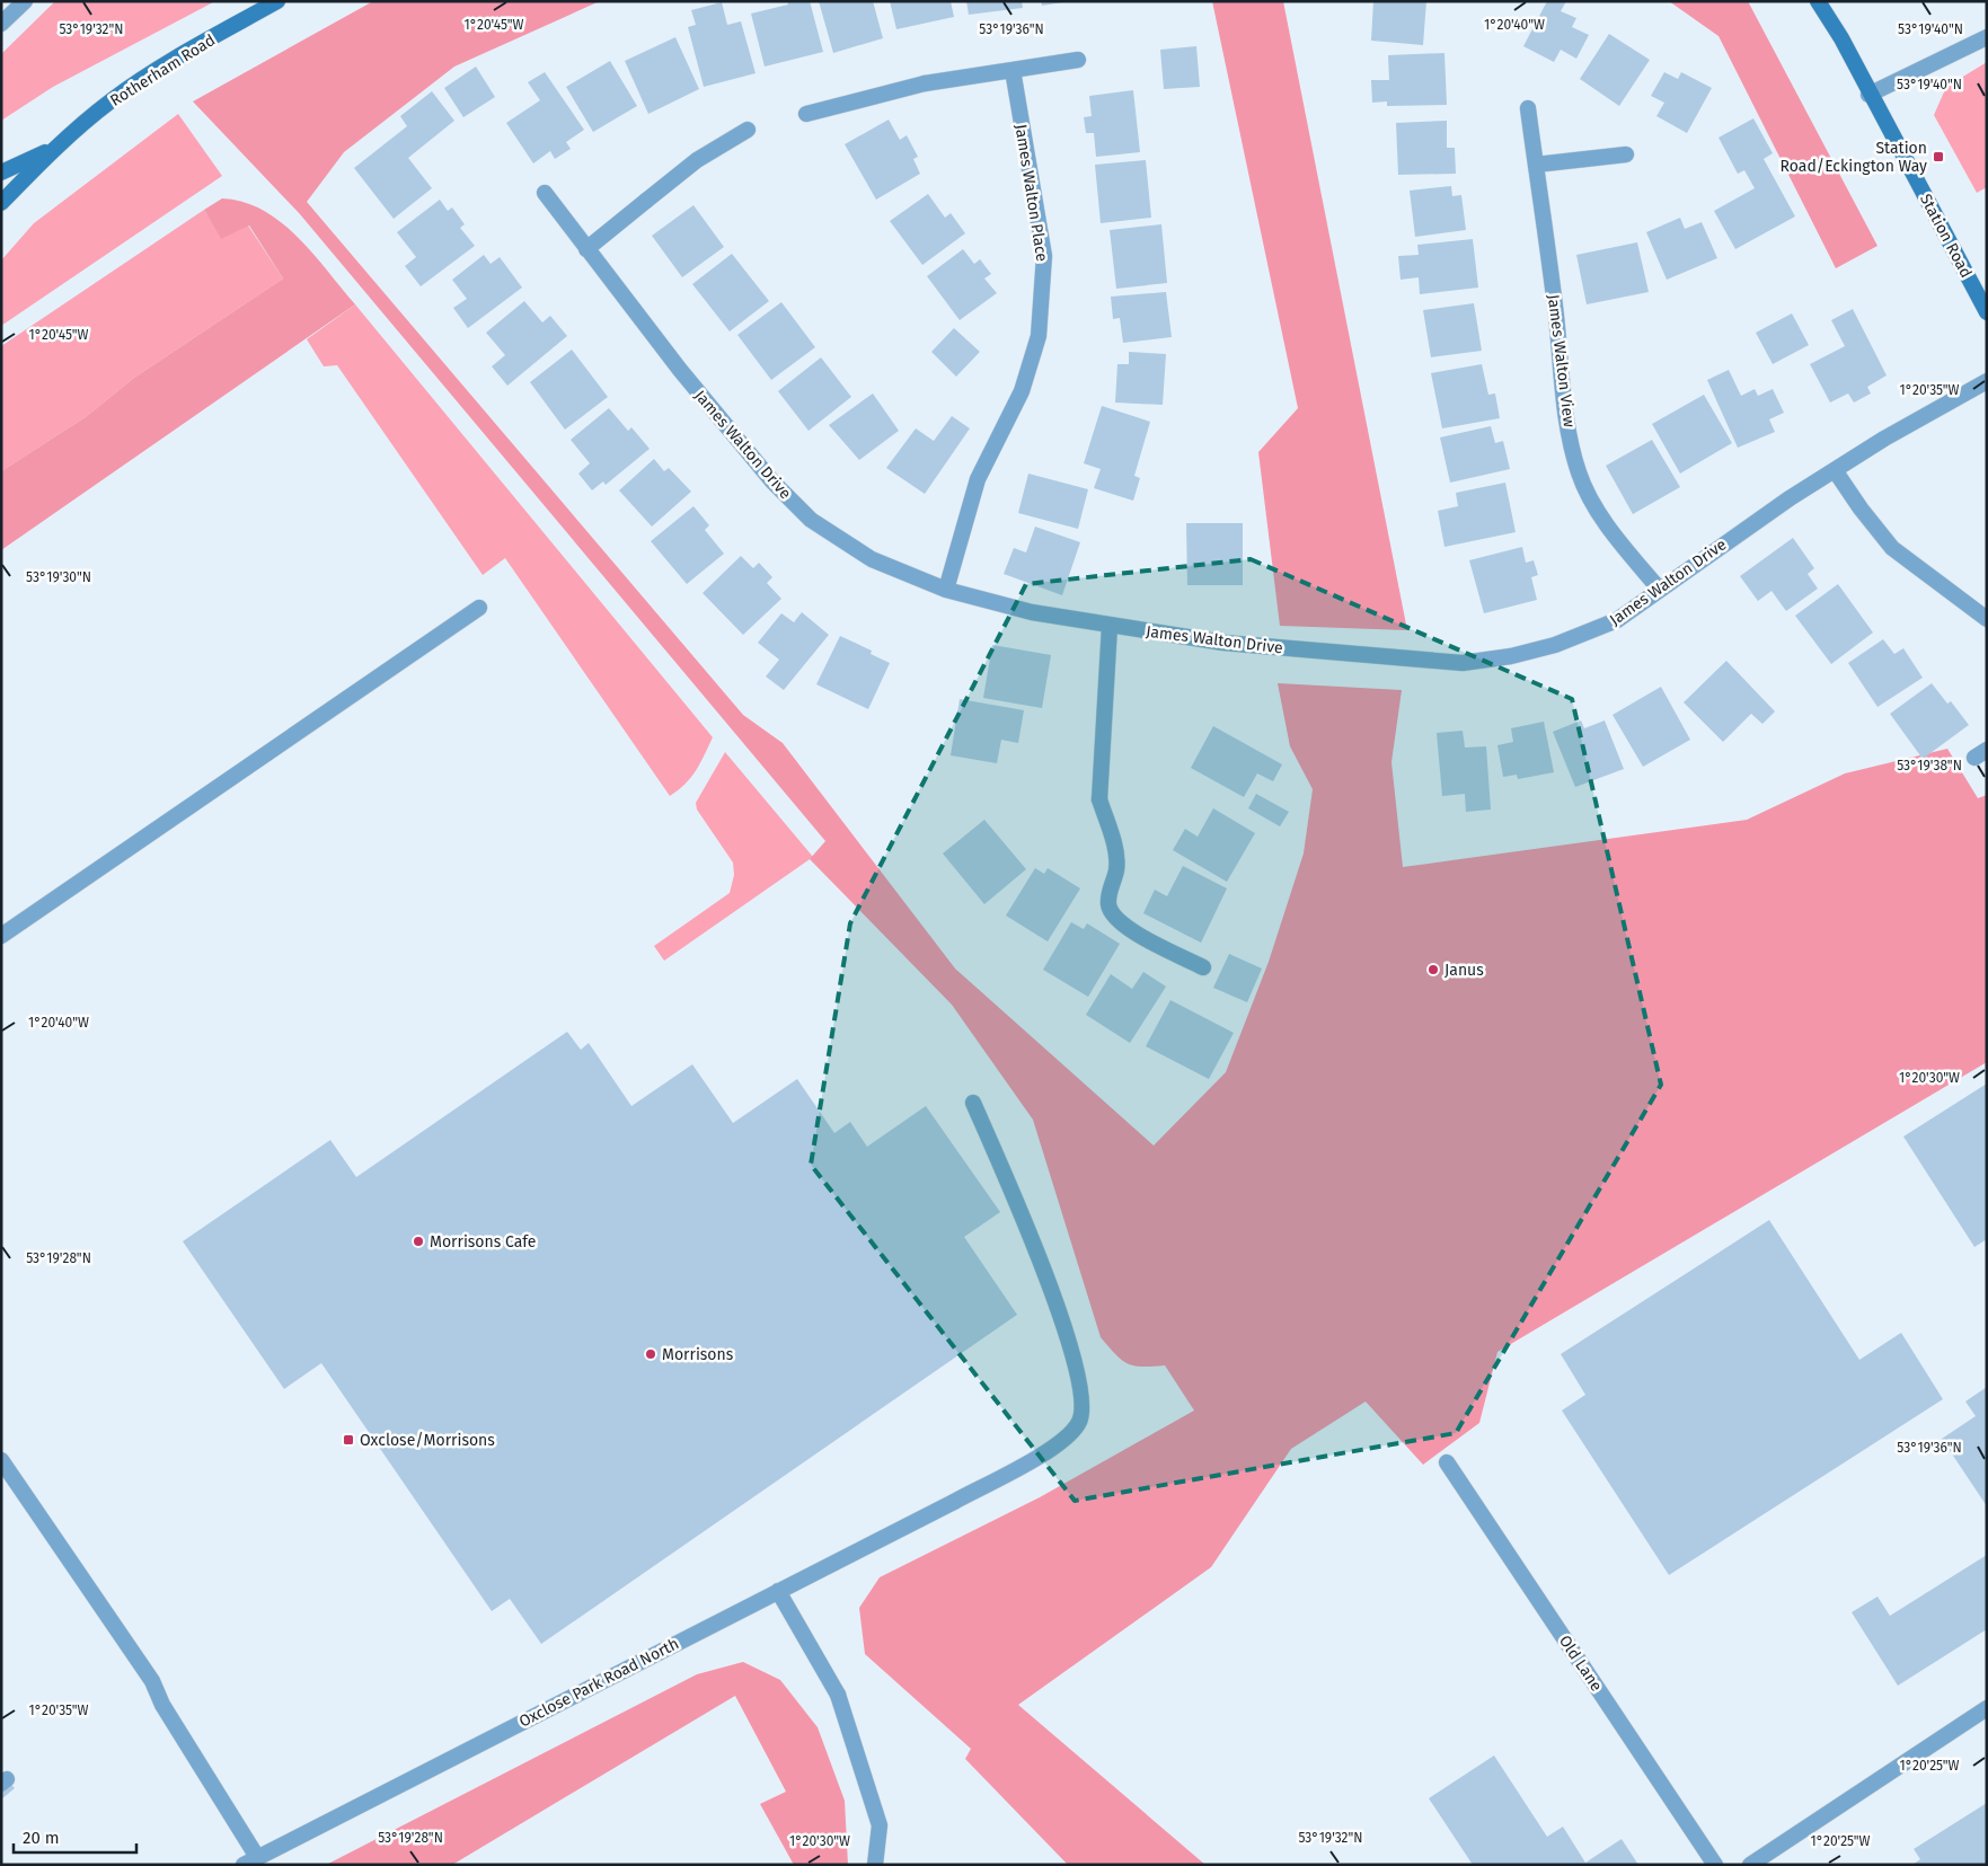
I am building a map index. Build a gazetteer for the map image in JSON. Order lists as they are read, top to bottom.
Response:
{
  "streets": {
    "main road": ["Rotherham Road", "Station Road"],
    "street": [
      "James Walton Place",
      "James Walton View",
      "James Walton Drive",
      "Old Lane",
      "Oxclose Park Road North"
    ]
  },
  "crossings": [
    ["James Walton Place", "James Walton Drive"],
    ["James Walton View", "James Walton Drive"]
  ],
  "places": {
    "transit": ["Station Road/Eckington Way", "Oxclose/Morrisons"],
    "other": ["Janus", "Morrisons Cafe", "Morrisons"]
  },
  "scale_bar": "20 m",
  "coordinates": [
    "1°20'40\"W",
    "1°20'45\"W",
    "53°19'32\"N",
    "53°19'36\"N",
    "53°19'40\"N",
    "1°20'35\"W",
    "53°19'30\"N",
    "53°19'38\"N",
    "1°20'30\"W",
    "53°19'28\"N",
    "1°20'25\"W"
  ]
}
